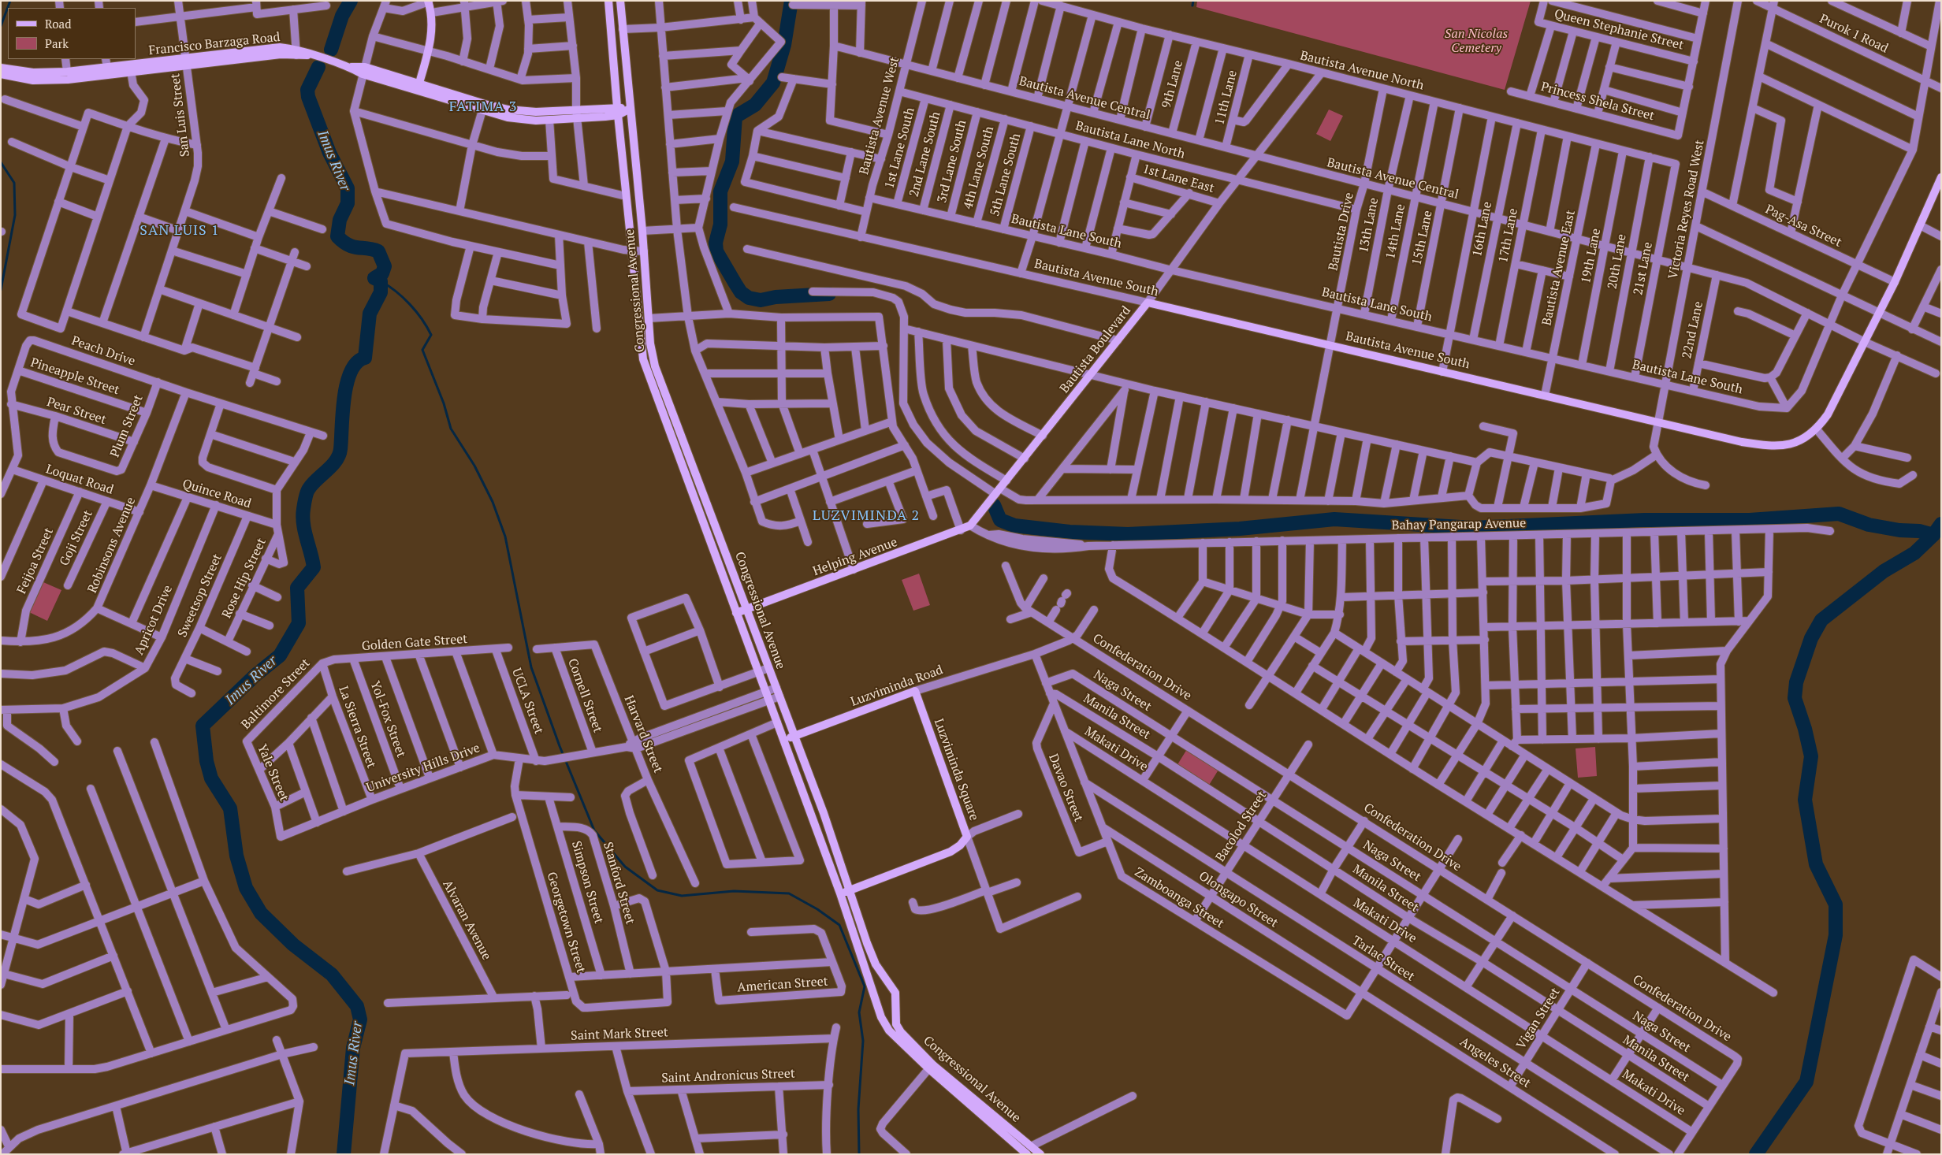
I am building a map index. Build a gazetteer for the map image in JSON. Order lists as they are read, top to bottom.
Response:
{
  "streets": {
    "street": [
      "Queen Stephanie Street",
      "Purok 1 Road",
      "Francisco Barzaga Road",
      "Bautista Avenue North",
      "9th Lane",
      "11th Lane",
      "Bautista Avenue Central",
      "Princess Shela Street",
      "San Luis Street",
      "Bautista Avenue West",
      "Bautista Lane North",
      "1st Lane South",
      "2nd Lane South",
      "3rd Lane South",
      "4th Lane South",
      "5th Lane South",
      "1st Lane East",
      "Victoria Reyes Road West",
      "13th Lane",
      "Pag-Asa Street",
      "16th Lane",
      "Bautista Lane South",
      "Bautista Drive",
      "14th Lane",
      "17th Lane",
      "15th Lane",
      "19th Lane",
      "20th Lane",
      "Bautista Avenue East",
      "21st Lane",
      "Bautista Avenue South",
      "Congressional Avenue",
      "22nd Lane",
      "Bautista Boulevard",
      "Peach Drive",
      "Pineapple Street",
      "Pear Street",
      "Plum Street",
      "Loquat Road",
      "Quince Road",
      "Bahay Pangarap Avenue",
      "Goji Street",
      "Robinsons Avenue",
      "Helping Avenue",
      "Feijoa Street",
      "Rose Hip Street",
      "Sweetsop Street",
      "Apricot Drive",
      "Golden Gate Street",
      "Confederation Drive",
      "Luzviminda Road",
      "Naga Street",
      "Baltimore Street",
      "Cornell Street",
      "UCLA Street",
      "Manila Street",
      "Yol-Fox Street",
      "La Sierra Street",
      "Harvard Street",
      "Makati Drive",
      "University Hills Drive",
      "Luzviminda Square",
      "Yale Street",
      "Davao Street",
      "Bacolod Street",
      "Simpson Street",
      "Stanford Street",
      "Zamboanga Street",
      "Olongapo Street",
      "Alvaran Avenue",
      "Georgetown Street",
      "Tarlac Street",
      "American Street",
      "Vigan Street",
      "Saint Mark Street",
      "Angeles Street",
      "Saint Andronicus Street"
    ]
  },
  "crossings": [
    ["Francisco Barzaga Road", "San Luis Street"],
    ["Francisco Barzaga Road", "Congressional Avenue"],
    ["Bautista Avenue North", "9th Lane"],
    ["Bautista Avenue North", "11th Lane"],
    ["Bautista Avenue North", "13th Lane"],
    ["Bautista Avenue North", "16th Lane"],
    ["Bautista Avenue North", "Bautista Drive"],
    ["Bautista Avenue North", "14th Lane"],
    ["Bautista Avenue North", "17th Lane"],
    ["Bautista Avenue North", "15th Lane"],
    ["Bautista Avenue North", "19th Lane"],
    ["Bautista Avenue North", "20th Lane"],
    ["Bautista Avenue North", "Bautista Avenue East"],
    ["Bautista Avenue North", "21st Lane"],
    ["Bautista Avenue North", "Bautista Boulevard"],
    ["9th Lane", "Bautista Avenue Central"],
    ["11th Lane", "Bautista Avenue Central"],
    ["Bautista Avenue Central", "Bautista Avenue West"],
    ["Bautista Avenue Central", "Victoria Reyes Road West"],
    ["Bautista Avenue Central", "13th Lane"],
    ["Bautista Avenue Central", "16th Lane"],
    ["Bautista Avenue Central", "Bautista Drive"],
    ["Bautista Avenue Central", "14th Lane"],
    ["Bautista Avenue Central", "17th Lane"],
    ["Bautista Avenue Central", "15th Lane"],
    ["Bautista Avenue Central", "19th Lane"],
    ["Bautista Avenue Central", "20th Lane"],
    ["Bautista Avenue Central", "Bautista Avenue East"],
    ["Bautista Avenue Central", "21st Lane"],
    ["Bautista Avenue Central", "Bautista Avenue South"],
    ["Bautista Avenue Central", "22nd Lane"],
    ["Bautista Avenue Central", "Bautista Boulevard"],
    ["Bautista Avenue West", "Bautista Lane North"],
    ["Bautista Avenue West", "Bautista Lane South"],
    ["Bautista Avenue West", "Bautista Avenue South"],
    ["Bautista Lane North", "1st Lane South"],
    ["Bautista Lane North", "2nd Lane South"],
    ["Bautista Lane North", "3rd Lane South"],
    ["Bautista Lane North", "4th Lane South"],
    ["Bautista Lane North", "5th Lane South"],
    ["Bautista Lane North", "Bautista Drive"],
    ["Bautista Lane North", "Bautista Boulevard"],
    ["1st Lane South", "Bautista Lane South"],
    ["2nd Lane South", "Bautista Lane South"],
    ["3rd Lane South", "Bautista Lane South"],
    ["4th Lane South", "Bautista Lane South"],
    ["5th Lane South", "Bautista Lane South"],
    ["1st Lane East", "Bautista Boulevard"],
    ["Victoria Reyes Road West", "Pag-Asa Street"],
    ["Victoria Reyes Road West", "Bautista Lane South"],
    ["Victoria Reyes Road West", "Bautista Avenue South"],
    ["13th Lane", "Bautista Lane South"],
    ["Pag-Asa Street", "Bautista Avenue South"],
    ["16th Lane", "Bautista Lane South"],
    ["Bautista Lane South", "Bautista Drive"],
    ["Bautista Lane South", "14th Lane"],
    ["Bautista Lane South", "17th Lane"],
    ["Bautista Lane South", "15th Lane"],
    ["Bautista Lane South", "19th Lane"],
    ["Bautista Lane South", "20th Lane"],
    ["Bautista Lane South", "Bautista Avenue East"],
    ["Bautista Lane South", "21st Lane"],
    ["Bautista Lane South", "22nd Lane"],
    ["Bautista Lane South", "Bautista Boulevard"],
    ["Bautista Drive", "Bautista Avenue South"],
    ["Bautista Avenue East", "Bautista Avenue South"],
    ["Bautista Avenue South", "Bautista Boulevard"],
    ["Congressional Avenue", "Helping Avenue"],
    ["Congressional Avenue", "Luzviminda Road"],
    ["Congressional Avenue", "Luzviminda Square"],
    ["Bautista Boulevard", "Bahay Pangarap Avenue"],
    ["Bautista Boulevard", "Helping Avenue"],
    ["Peach Drive", "Pineapple Street"],
    ["Peach Drive", "Pear Street"],
    ["Peach Drive", "Plum Street"],
    ["Peach Drive", "Loquat Road"],
    ["Peach Drive", "Robinsons Avenue"],
    ["Pineapple Street", "Plum Street"],
    ["Pear Street", "Plum Street"],
    ["Loquat Road", "Goji Street"],
    ["Loquat Road", "Robinsons Avenue"],
    ["Loquat Road", "Feijoa Street"],
    ["Quince Road", "Robinsons Avenue"],
    ["Quince Road", "Rose Hip Street"],
    ["Quince Road", "Sweetsop Street"],
    ["Quince Road", "Apricot Drive"],
    ["Bahay Pangarap Avenue", "Helping Avenue"],
    ["Robinsons Avenue", "Feijoa Street"],
    ["Golden Gate Street", "Baltimore Street"],
    ["Golden Gate Street", "UCLA Street"],
    ["Golden Gate Street", "Yol-Fox Street"],
    ["Golden Gate Street", "La Sierra Street"],
    ["Confederation Drive", "Luzviminda Road"],
    ["Confederation Drive", "Naga Street"],
    ["Confederation Drive", "Bacolod Street"],
    ["Confederation Drive", "Zamboanga Street"],
    ["Confederation Drive", "Vigan Street"],
    ["Luzviminda Road", "Luzviminda Square"],
    ["Naga Street", "Bacolod Street"],
    ["Naga Street", "Zamboanga Street"],
    ["Naga Street", "Vigan Street"],
    ["Baltimore Street", "La Sierra Street"],
    ["Baltimore Street", "Yale Street"],
    ["Cornell Street", "Harvard Street"],
    ["Cornell Street", "University Hills Drive"],
    ["UCLA Street", "University Hills Drive"],
    ["Manila Street", "Bacolod Street"],
    ["Manila Street", "Zamboanga Street"],
    ["Manila Street", "Vigan Street"],
    ["Yol-Fox Street", "University Hills Drive"],
    ["La Sierra Street", "University Hills Drive"],
    ["Harvard Street", "University Hills Drive"],
    ["Makati Drive", "Bacolod Street"],
    ["Makati Drive", "Zamboanga Street"],
    ["Makati Drive", "Vigan Street"],
    ["University Hills Drive", "Yale Street"],
    ["University Hills Drive", "Georgetown Street"],
    ["Davao Street", "Zamboanga Street"],
    ["Bacolod Street", "Zamboanga Street"],
    ["Bacolod Street", "Olongapo Street"],
    ["Bacolod Street", "Tarlac Street"],
    ["Simpson Street", "Stanford Street"],
    ["Zamboanga Street", "Olongapo Street"],
    ["Zamboanga Street", "Tarlac Street"],
    ["Zamboanga Street", "Angeles Street"],
    ["Olongapo Street", "Angeles Street"],
    ["Tarlac Street", "Vigan Street"],
    ["Vigan Street", "Angeles Street"]
  ],
  "districts": ["FATIMA 3", "SAN LUIS 1", "LUZVIMINDA 2"],
  "water": ["Imus River"],
  "parks": ["San Nicolas Cemetery"],
  "legend": ["Road", "Park"]
}
